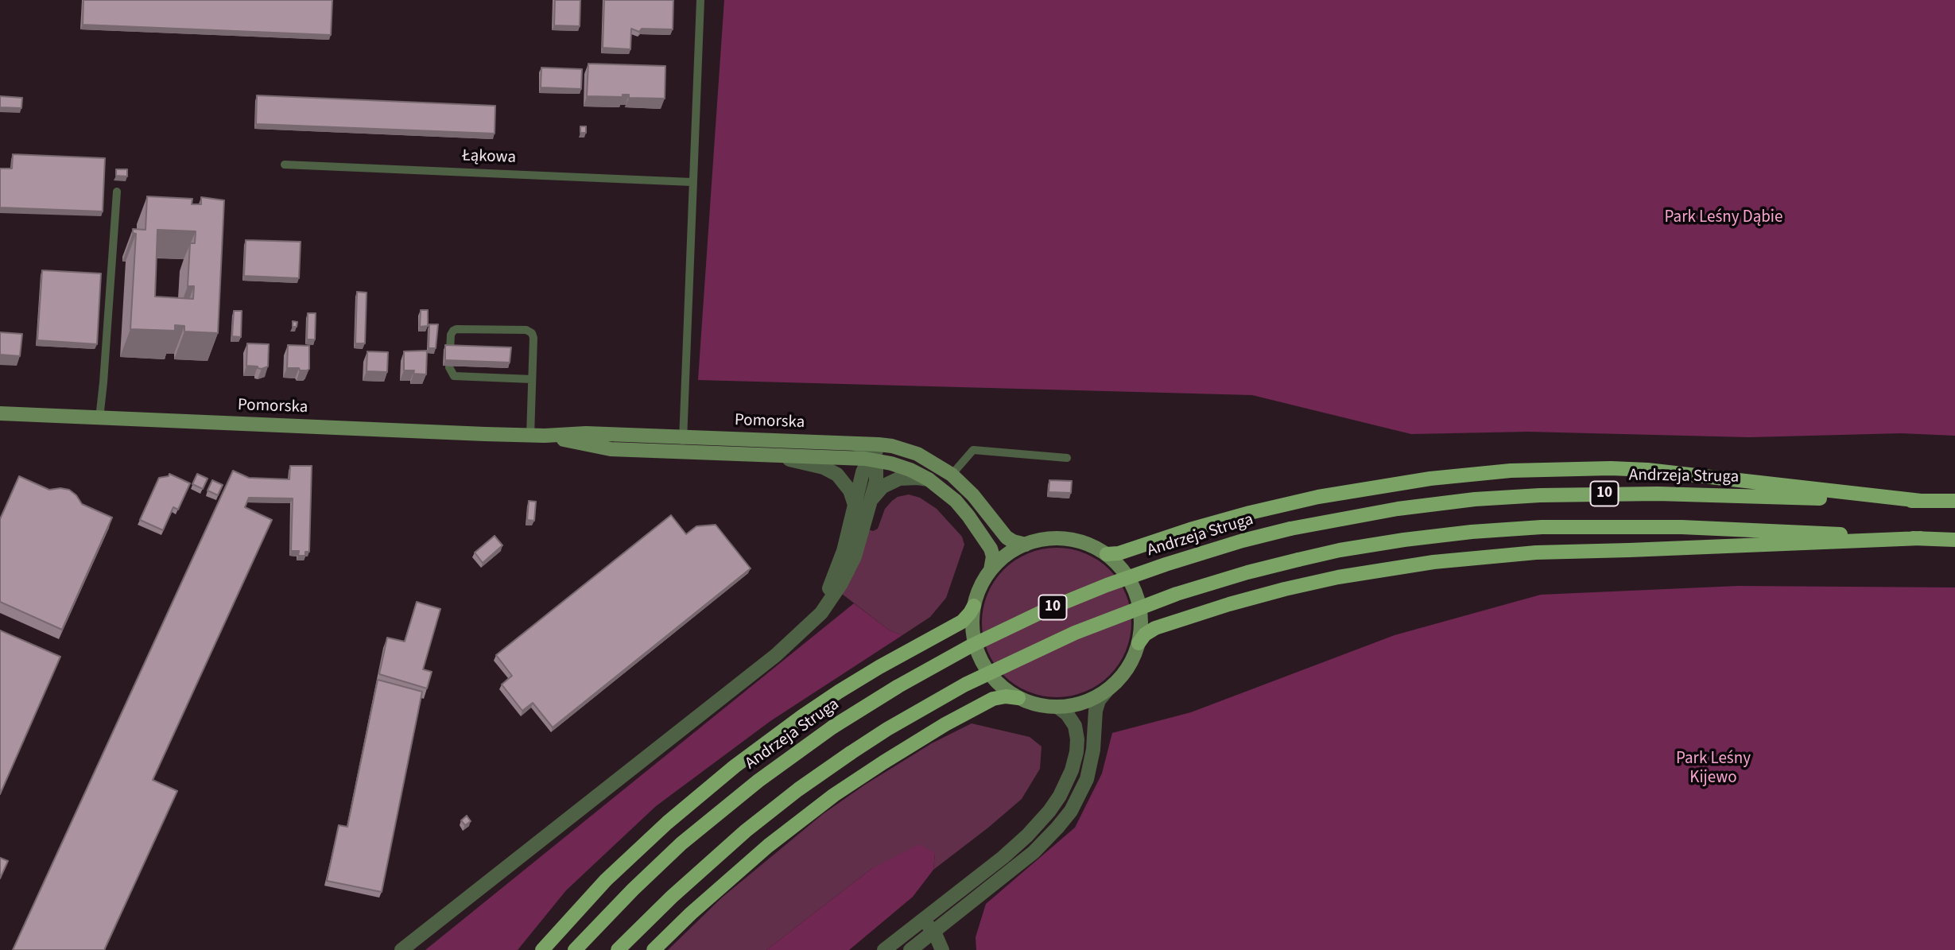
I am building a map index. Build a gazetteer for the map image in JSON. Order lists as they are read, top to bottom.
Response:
{
  "streets": {
    "main road": ["Andrzeja Struga", "10"],
    "street": ["Pomorska"],
    "lane": ["Łąkowa"]
  },
  "parks": ["Park Leśny Dąbie", "Park Leśny Kijewo"]
}
